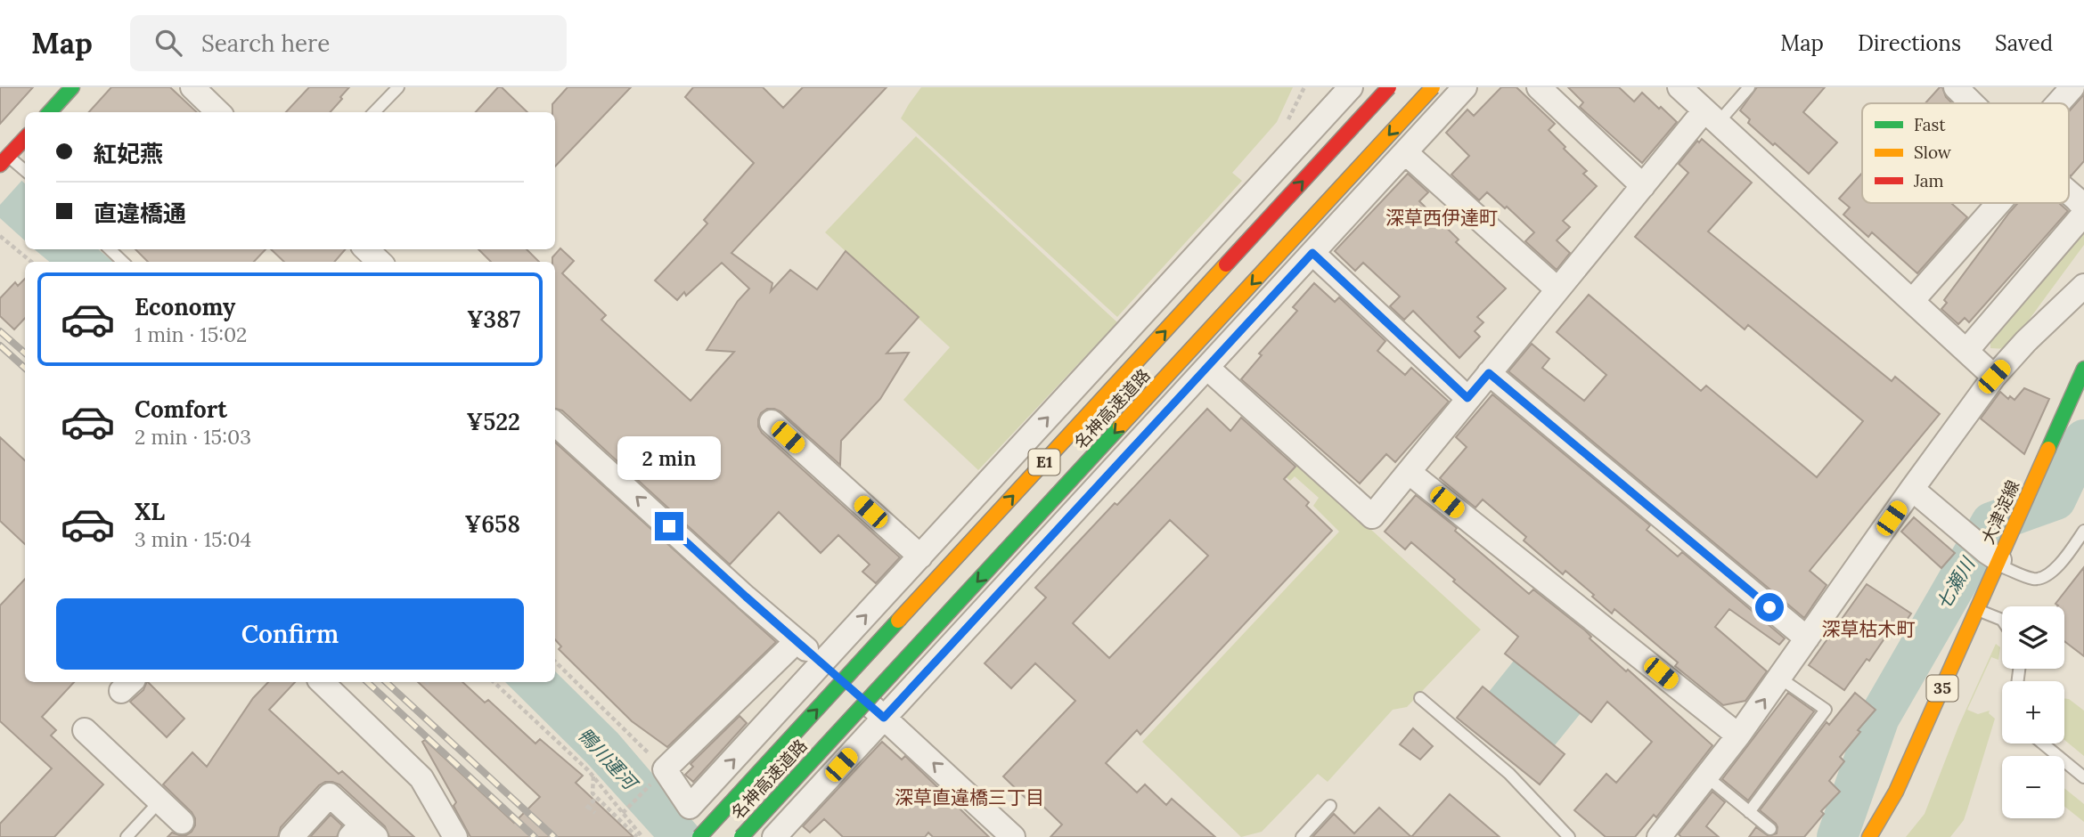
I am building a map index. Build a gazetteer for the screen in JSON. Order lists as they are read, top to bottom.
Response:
{
  "streets": {
    "main road": [
      "名神高速道路",
      "E1",
      "大津淀線",
      "35"
    ]
  },
  "districts": ["深草西伊達町", "深草枯木町", "深草直違橋三丁目"],
  "water": ["七瀬川", "鴨川運河"],
  "legend": ["Fast", "Slow", "Jam"],
  "page": {
    "header": "Map",
    "search": "Search here",
    "nav": ["Map", "Directions", "Saved"],
    "banner": ["紅妃燕", "直違橋通"],
    "list": [
      {
        "name": "Economy",
        "note": "1 min · 15:02",
        "value": "¥387"
      },
      {
        "name": "Comfort",
        "note": "2 min · 15:03",
        "value": "¥522"
      },
      {
        "name": "XL",
        "note": "3 min · 15:04",
        "value": "¥658"
      }
    ],
    "bubble": "2 min",
    "buttons": "Confirm",
    "map_buttons": ["+", "−"]
  }
}
